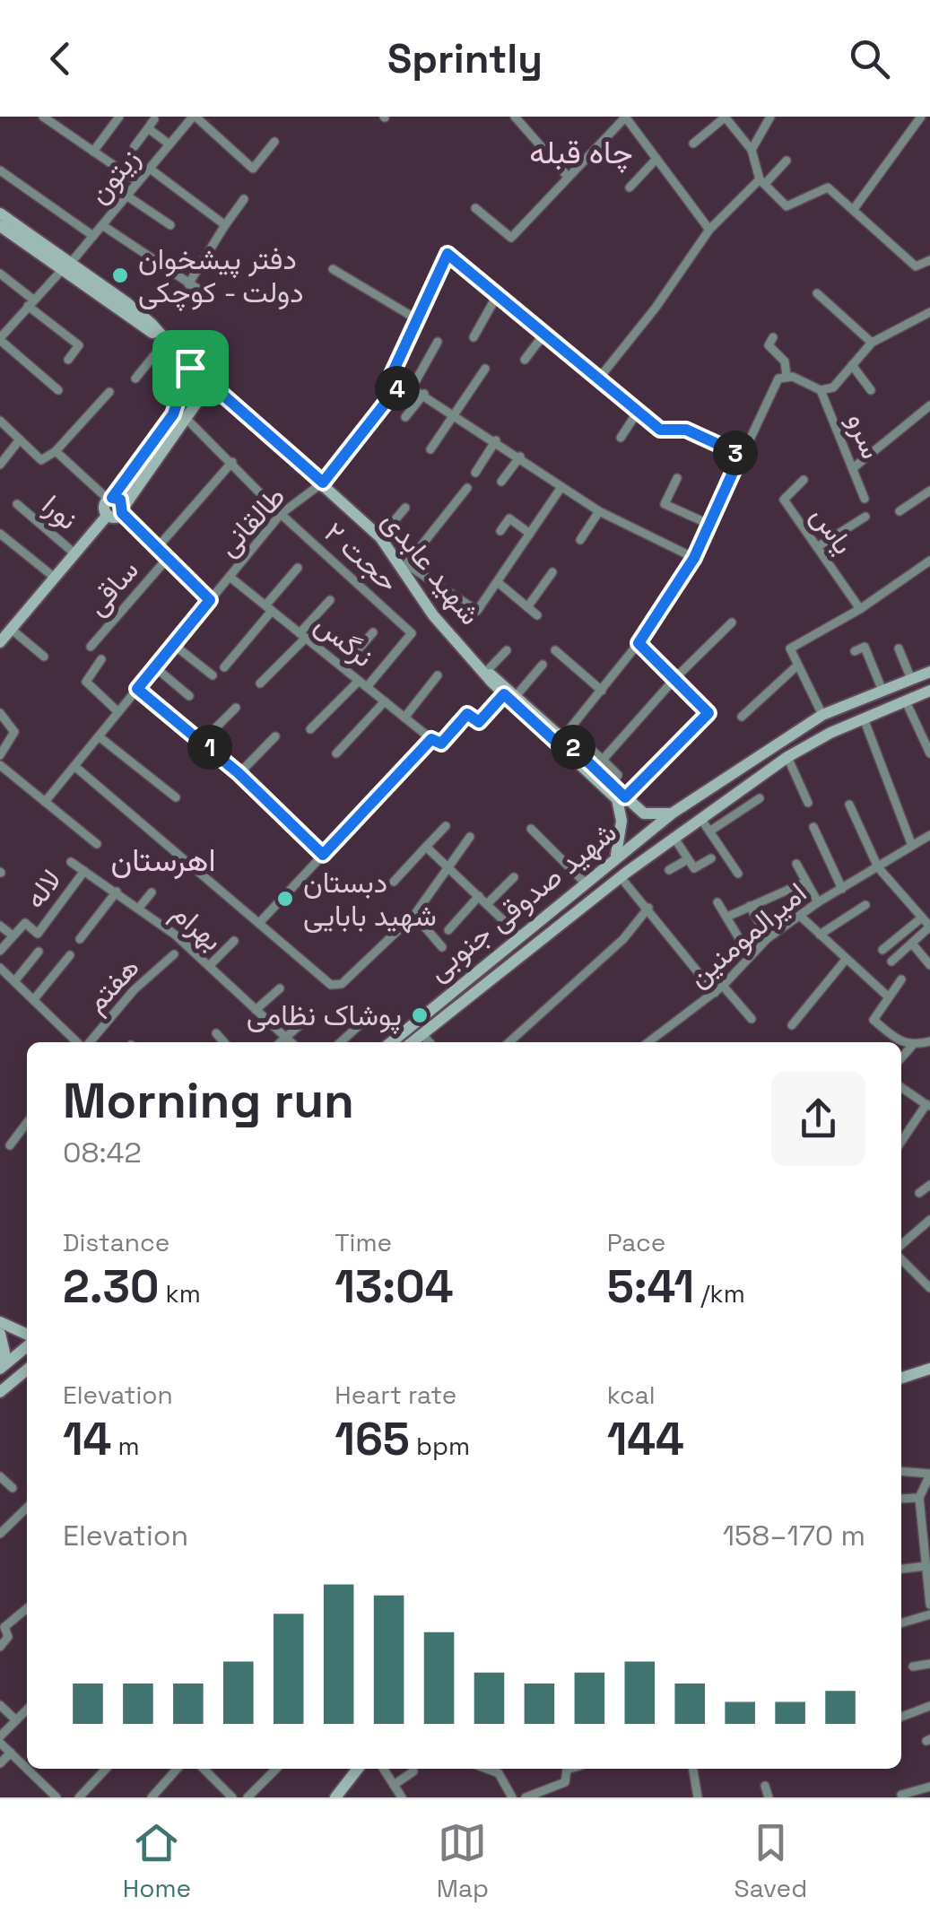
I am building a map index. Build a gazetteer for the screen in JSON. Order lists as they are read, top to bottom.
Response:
{
  "streets": {
    "main road": ["شهید عابدی", "شهید صدوقی جنوبی"],
    "street": [
      "زیتون",
      "سرو",
      "نورا",
      "طالقانی",
      "یاس",
      "حجت ۲",
      "ساقی",
      "نرگس",
      "لاله",
      "بهرام",
      "امیرالمومنین",
      "هفتم"
    ]
  },
  "crossings": [
    ["طالقانی", "حجت ۲"],
    ["طالقانی", "شهید عابدی"],
    ["طالقانی", "نرگس"],
    ["حجت ۲", "نرگس"],
    ["شهید عابدی", "شهید صدوقی جنوبی"],
    ["لاله", "بهرام"]
  ],
  "districts": ["چاه قبله", "اهرستان"],
  "places": ["دفتر پیشخوان دولت - کوچکی", "دبستان شهید بابایی", "پوشاک نظامی"],
  "page": {
    "header": "Sprintly",
    "pins": [
      "4",
      "3",
      "1",
      "2"
    ],
    "heading": ["Morning run", "08:42"],
    "stats": [
      ["Distance", "2.30 km"],
      ["Time", "13:04"],
      ["Pace", "5:41 /km"],
      ["Elevation", "14 m"],
      ["Heart rate", "165 bpm"],
      ["kcal", "144"]
    ],
    "chart": ["Elevation", "158–170 m"],
    "tabs": ["Home", "Map", "Saved"]
  }
}
